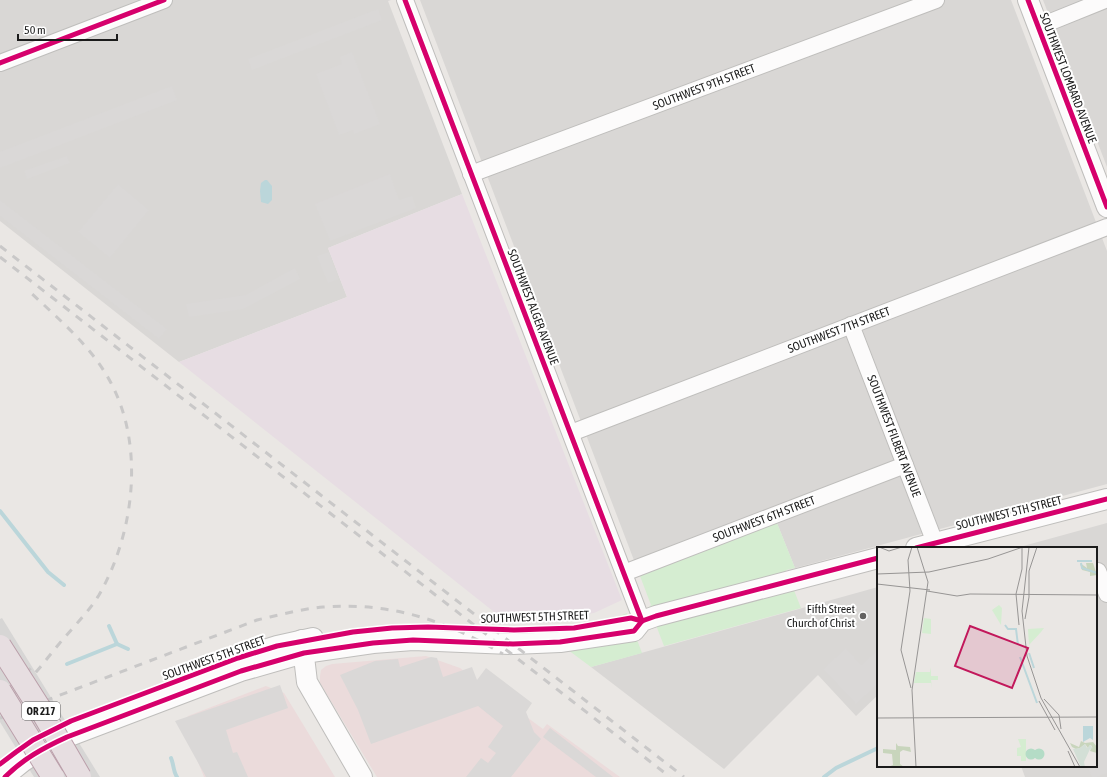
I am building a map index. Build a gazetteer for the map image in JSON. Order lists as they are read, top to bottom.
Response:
{
  "streets": {
    "highway": ["OR 217"],
    "street": [
      "SOUTHWEST LOMBARD AVENUE",
      "SOUTHWEST 9TH STREET",
      "SOUTHWEST ALGER AVENUE",
      "SOUTHWEST 7TH STREET",
      "SOUTHWEST FILBERT AVENUE",
      "SOUTHWEST 5TH STREET",
      "SOUTHWEST 6TH STREET"
    ]
  },
  "crossings": [
    ["SOUTHWEST 9TH STREET", "SOUTHWEST ALGER AVENUE"],
    ["SOUTHWEST ALGER AVENUE", "SOUTHWEST 7TH STREET"],
    ["SOUTHWEST ALGER AVENUE", "SOUTHWEST 5TH STREET"],
    ["SOUTHWEST ALGER AVENUE", "SOUTHWEST 6TH STREET"],
    ["SOUTHWEST 7TH STREET", "SOUTHWEST FILBERT AVENUE"],
    ["SOUTHWEST FILBERT AVENUE", "SOUTHWEST 5TH STREET"],
    ["SOUTHWEST FILBERT AVENUE", "SOUTHWEST 6TH STREET"]
  ],
  "places": ["Fifth Street Church of Christ"],
  "scale_bar": "50 m"
}
